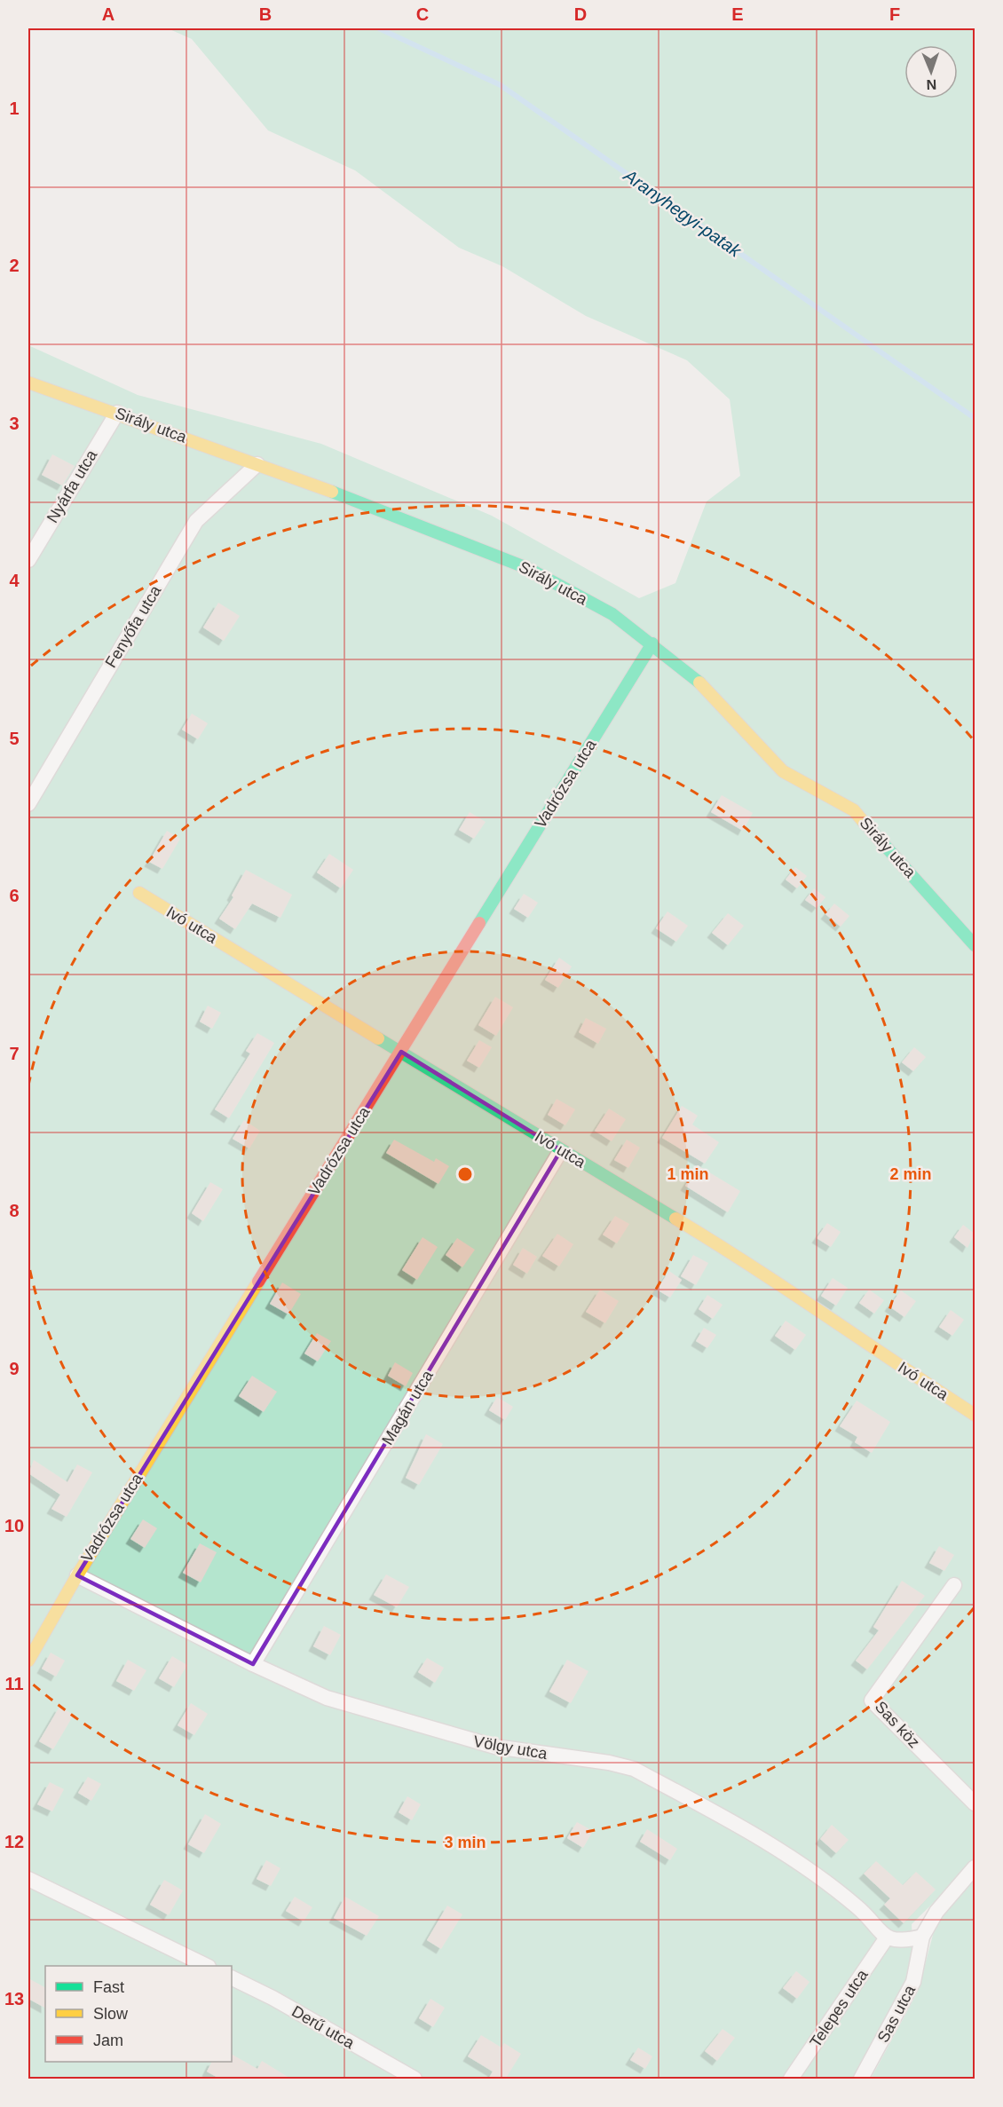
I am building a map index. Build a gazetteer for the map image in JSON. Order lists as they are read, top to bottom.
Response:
{
  "streets": {
    "street": [
      "Sirály utca",
      "Nyárfa utca",
      "Fenyőfa utca",
      "Vadrózsa utca",
      "Ivó utca",
      "Magán utca",
      "Sas köz",
      "Völgy utca",
      "Telepes utca",
      "Sas utca",
      "Derű utca"
    ]
  },
  "crossings": [
    ["Sirály utca", "Nyárfa utca"],
    ["Sirály utca", "Fenyőfa utca"],
    ["Sirály utca", "Vadrózsa utca"],
    ["Vadrózsa utca", "Ivó utca"],
    ["Vadrózsa utca", "Völgy utca"],
    ["Ivó utca", "Magán utca"],
    ["Magán utca", "Völgy utca"],
    ["Völgy utca", "Telepes utca"]
  ],
  "water": ["Aranyhegyi-patak"],
  "legend": ["Fast", "Slow", "Jam"],
  "north": "bottom",
  "grid": {
    "columns": [
      "A",
      "B",
      "C",
      "D",
      "E",
      "F"
    ],
    "rows": [
      "1",
      "2",
      "3",
      "4",
      "5",
      "6",
      "7",
      "8",
      "9",
      "10",
      "11",
      "12",
      "13"
    ]
  },
  "rings": ["1 min", "2 min", "3 min"]
}
